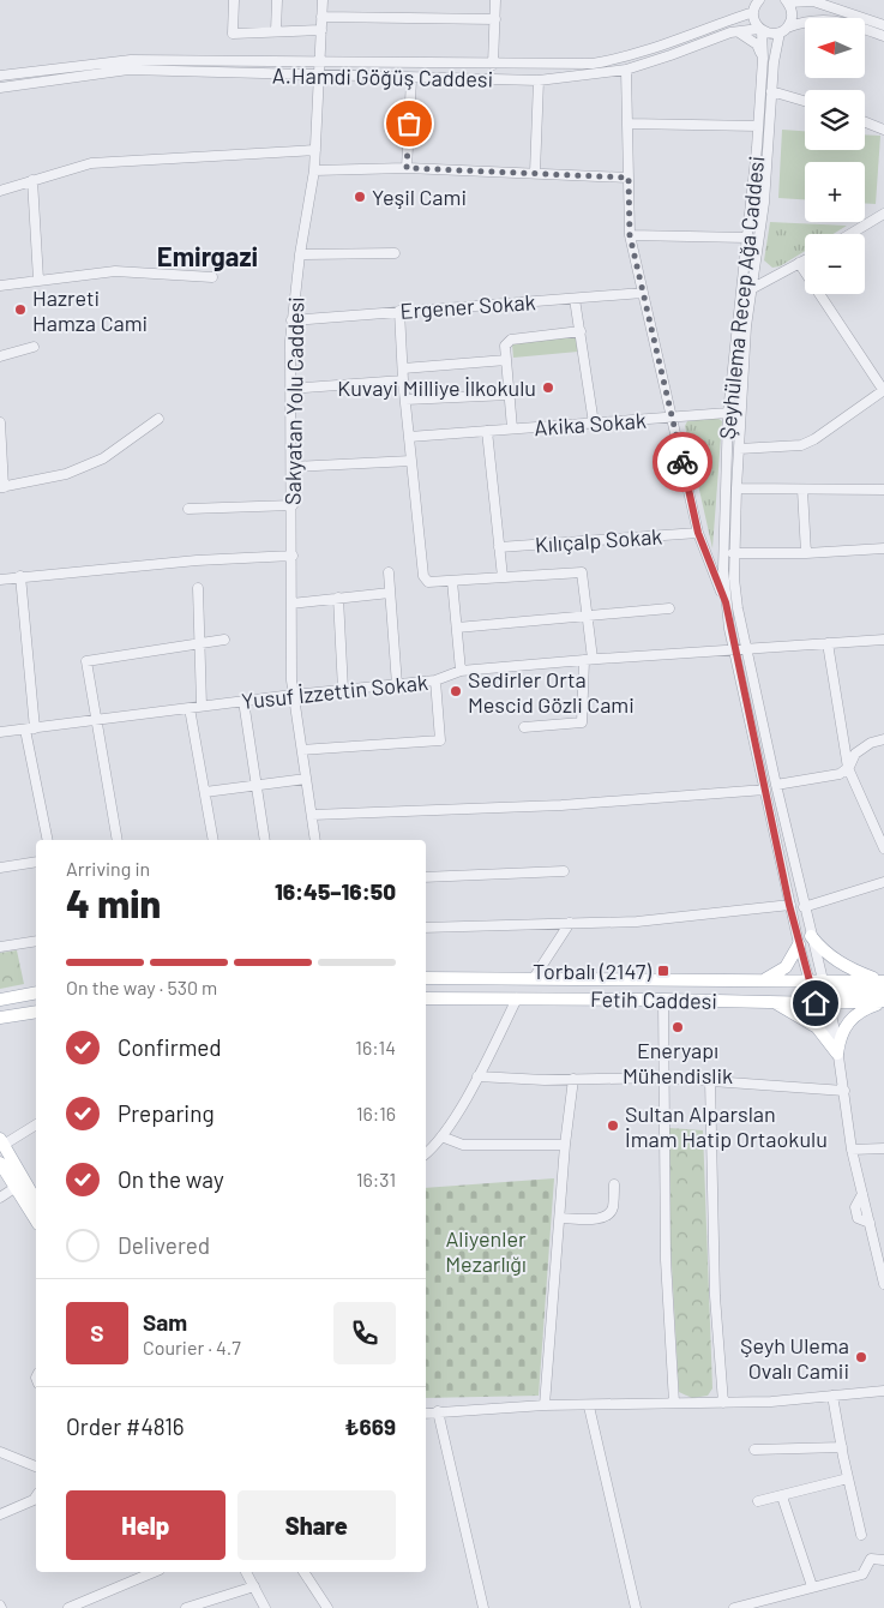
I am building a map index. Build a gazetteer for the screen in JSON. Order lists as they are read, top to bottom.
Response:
{
  "streets": {
    "main road": ["Fetih Caddesi"],
    "street": [
      "A.Hamdi Göğüş Caddesi",
      "Şeyhülema Recep Ağa Caddesi",
      "Ergener Sokak",
      "Sakyatan Yolu Caddesi",
      "Akika Sokak",
      "Kılıçalp Sokak",
      "Yusuf İzzettin Sokak"
    ]
  },
  "crossings": [
    ["A.Hamdi Göğüş Caddesi", "Şeyhülema Recep Ağa Caddesi"],
    ["A.Hamdi Göğüş Caddesi", "Sakyatan Yolu Caddesi"],
    ["Şeyhülema Recep Ağa Caddesi", "Akika Sokak"],
    ["Şeyhülema Recep Ağa Caddesi", "Yusuf İzzettin Sokak"],
    ["Şeyhülema Recep Ağa Caddesi", "Fetih Caddesi"],
    ["Ergener Sokak", "Sakyatan Yolu Caddesi"],
    ["Sakyatan Yolu Caddesi", "Yusuf İzzettin Sokak"]
  ],
  "districts": ["Emirgazi"],
  "parks": ["Aliyenler Mezarlığı"],
  "places": {
    "other": [
      "Yeşil Cami",
      "Hazreti Hamza Cami",
      "Kuvayi Milliye İlkokulu",
      "Sedirler Orta Mescid Gözli Cami",
      "Eneryapı Mühendislik",
      "Sultan Alparslan İmam Hatip Ortaokulu",
      "Şeyh Ulema Ovalı Camii"
    ],
    "transit": ["Torbalı (2147)"]
  },
  "north": "left",
  "page": {
    "map_buttons": ["+", "−"],
    "heading": ["4 min", "Arriving in", "16:45–16:50"],
    "panel": [
      "Sam",
      "Courier · 4.7",
      "Order #4816",
      "₺669"
    ],
    "bar": "On the way · 530 m",
    "list": [
      ["Confirmed", "16:14"],
      ["Preparing", "16:16"],
      ["On the way", "16:31"],
      "Delivered"
    ],
    "round": "S",
    "buttons": ["Help", "Share"]
  }
}
